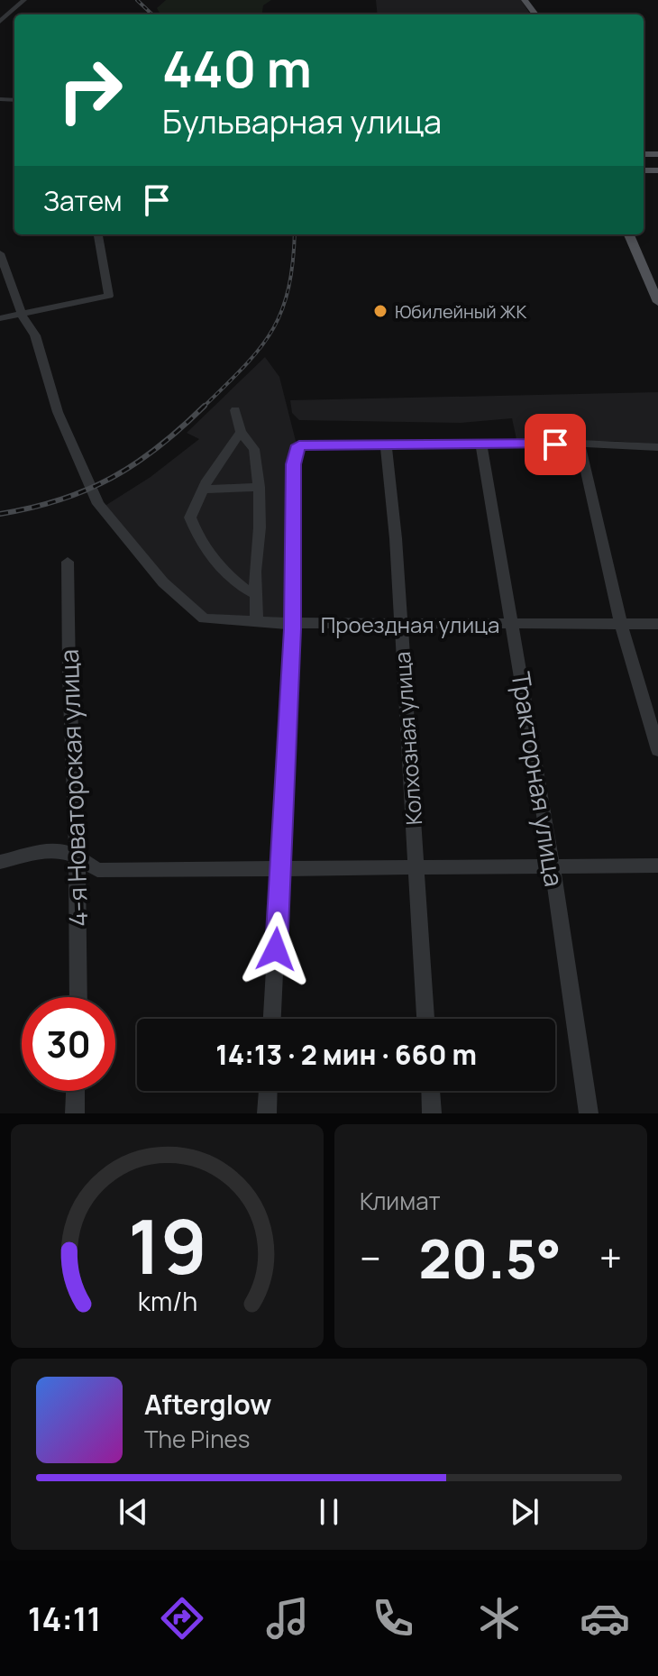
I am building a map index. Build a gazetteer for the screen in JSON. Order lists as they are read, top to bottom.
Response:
{
  "streets": {
    "street": [
      "Проездная улица",
      "Колхозная улица",
      "Тракторная улица",
      "4-я Новаторская улица"
    ]
  },
  "crossings": [
    ["Проездная улица", "Колхозная улица"],
    ["Проездная улица", "Тракторная улица"]
  ],
  "places": ["Юбилейный ЖК"],
  "page": {
    "turn": ["440 m", "Бульварная улица"],
    "then": "Затем",
    "limit": "30",
    "trip": "14:13 · 2 мин · 660 m",
    "tile": "Климат",
    "heat": ["−", "20.5°", "+"],
    "song": ["Afterglow", "The Pines"],
    "tabs": "14:11",
    "gauge": ["19", "km/h"]
  }
}
